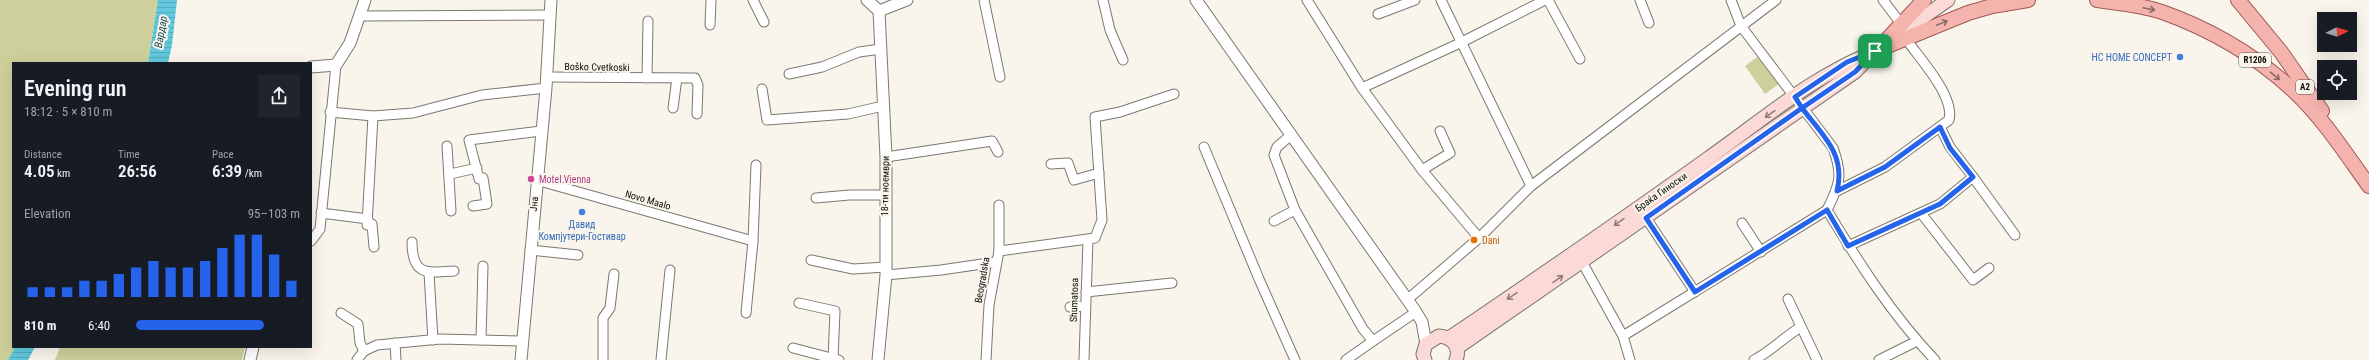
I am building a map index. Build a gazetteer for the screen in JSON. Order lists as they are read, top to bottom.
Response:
{
  "streets": {
    "main road": ["R1206", "A2", "Браќа Гиноски"],
    "street": [
      "Boško Cvetkoski",
      "18-ти ноември",
      "Novo Maalo",
      "Јна",
      "Beogradska",
      "Shumatosa"
    ]
  },
  "crossings": [
    ["Boško Cvetkoski", "Јна"],
    ["Novo Maalo", "Јна"]
  ],
  "water": ["Вардар"],
  "places": [
    "HC HOME CONCEPT",
    "Motel Vienna",
    "Давид Компјутери-Гостивар",
    "Dani"
  ],
  "north": "right",
  "page": {
    "heading": ["Evening run", "18:12 · 5 × 810 m"],
    "stats": [
      ["Distance", "4.05 km"],
      ["Time", "26:56"],
      ["Pace", "6:39 /km"]
    ],
    "chart": ["Elevation", "95–103 m"],
    "list": [
      {
        "name": "810 m",
        "note": "6:40"
      }
    ]
  }
}
